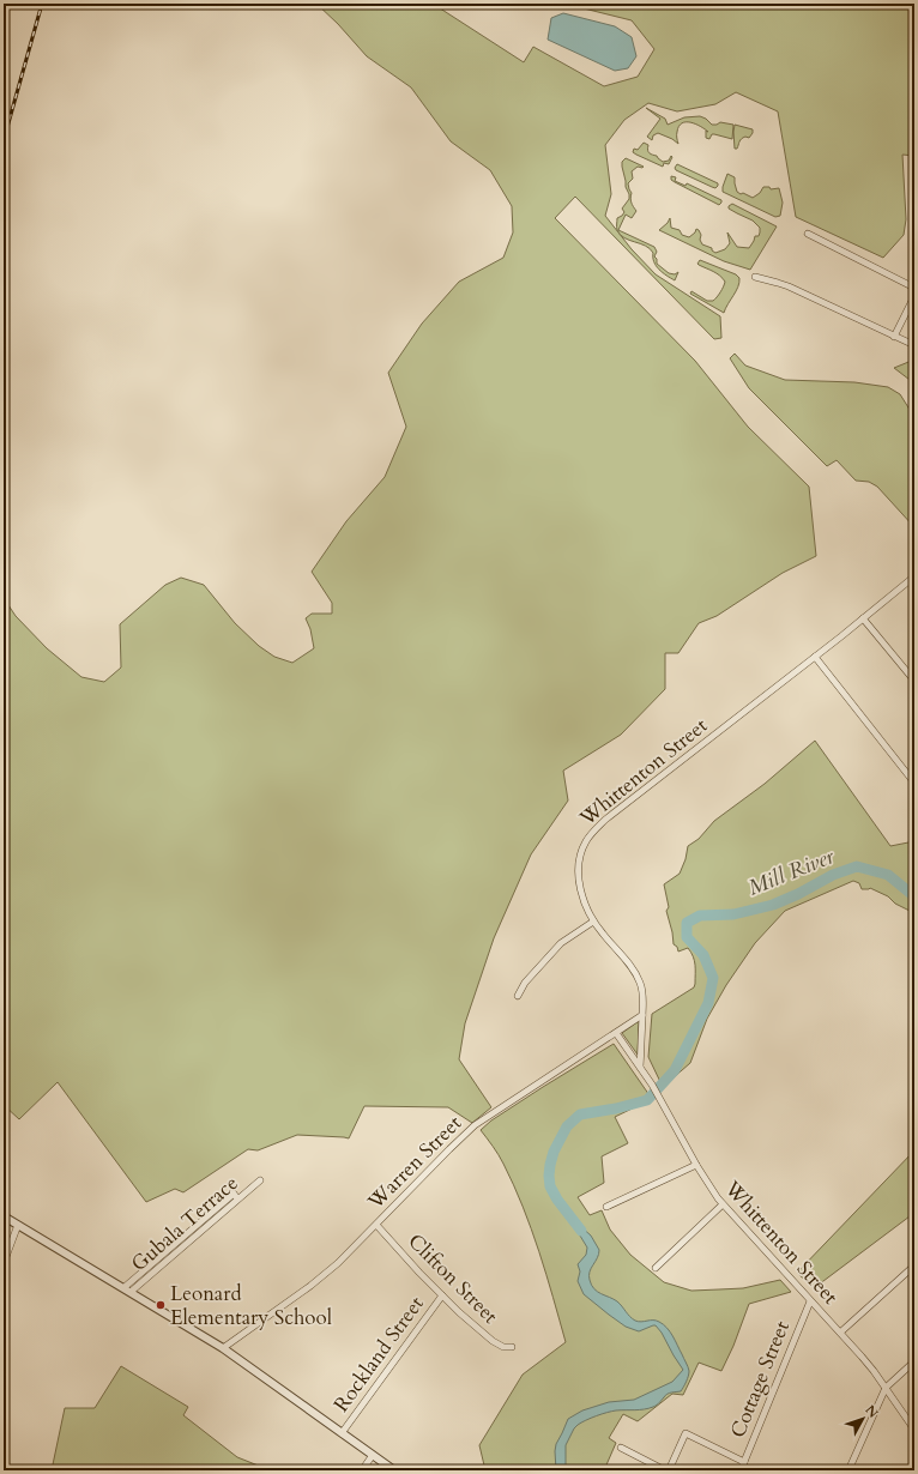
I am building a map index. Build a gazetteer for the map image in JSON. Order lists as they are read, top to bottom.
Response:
{
  "streets": {
    "street": [
      "Whittenton Street",
      "Warren Street",
      "Gubala Terrace",
      "Clifton Street",
      "Rockland Street",
      "Cottage Street"
    ]
  },
  "crossings": [
    ["Whittenton Street", "Warren Street"],
    ["Whittenton Street", "Cottage Street"],
    ["Warren Street", "Clifton Street"],
    ["Clifton Street", "Rockland Street"]
  ],
  "water": ["Mill River"],
  "places": ["Leonard Elementary School"],
  "north": "top right"
}
